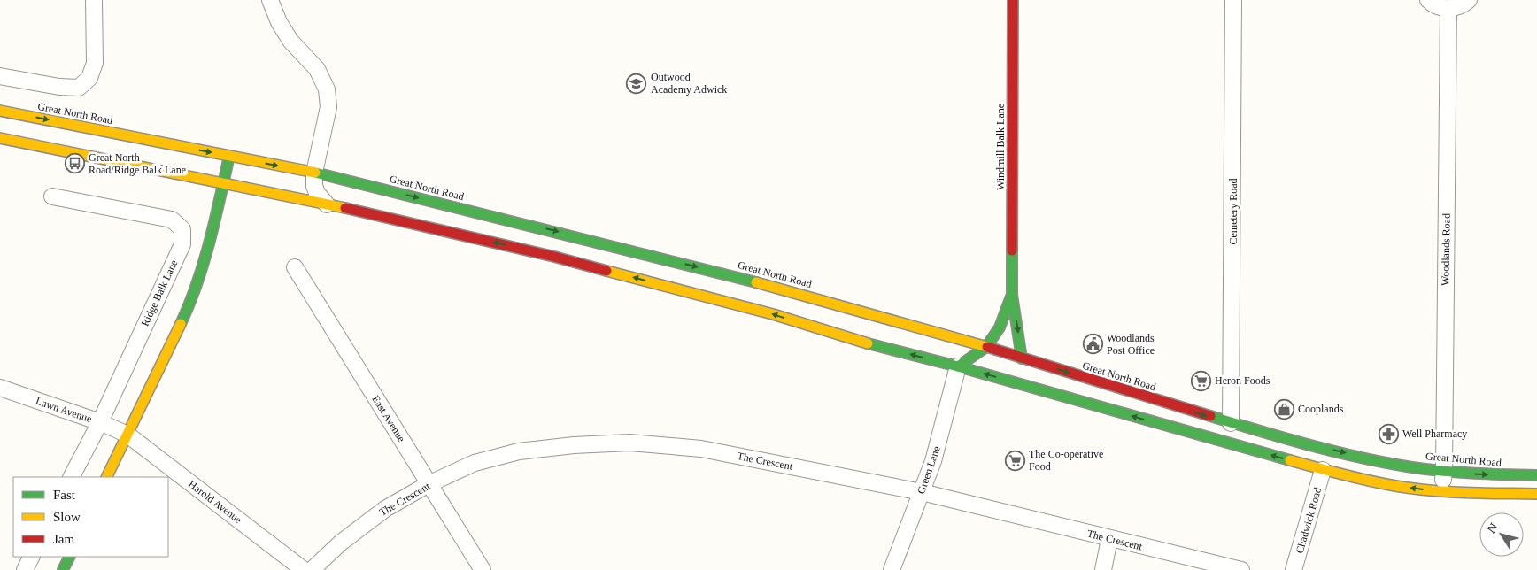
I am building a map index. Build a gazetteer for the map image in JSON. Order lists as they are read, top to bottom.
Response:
{
  "streets": {
    "main road": ["Great North Road", "Windmill Balk Lane"],
    "street": [
      "Cemetery Road",
      "Woodlands Road",
      "Ridge Balk Lane",
      "Lawn Avenue",
      "East Avenue",
      "The Crescent",
      "Green Lane",
      "Harold Avenue",
      "Chadwick Road"
    ]
  },
  "crossings": [
    ["Great North Road", "Windmill Balk Lane"],
    ["Great North Road", "Cemetery Road"],
    ["Great North Road", "Woodlands Road"],
    ["Ridge Balk Lane", "Lawn Avenue"],
    ["Lawn Avenue", "Harold Avenue"],
    ["East Avenue", "The Crescent"],
    ["The Crescent", "Green Lane"]
  ],
  "places": {
    "school or university": ["Outwood Academy Adwick"],
    "bus stop": ["Great North Road/Ridge Balk Lane"],
    "public building": ["Woodlands Post Office"],
    "supermarket": ["Heron Foods", "The Co-operative Food"],
    "shop": ["Cooplands"],
    "pharmacy": ["Well Pharmacy"]
  },
  "legend": ["Fast", "Slow", "Jam"],
  "north": "top left"
}
